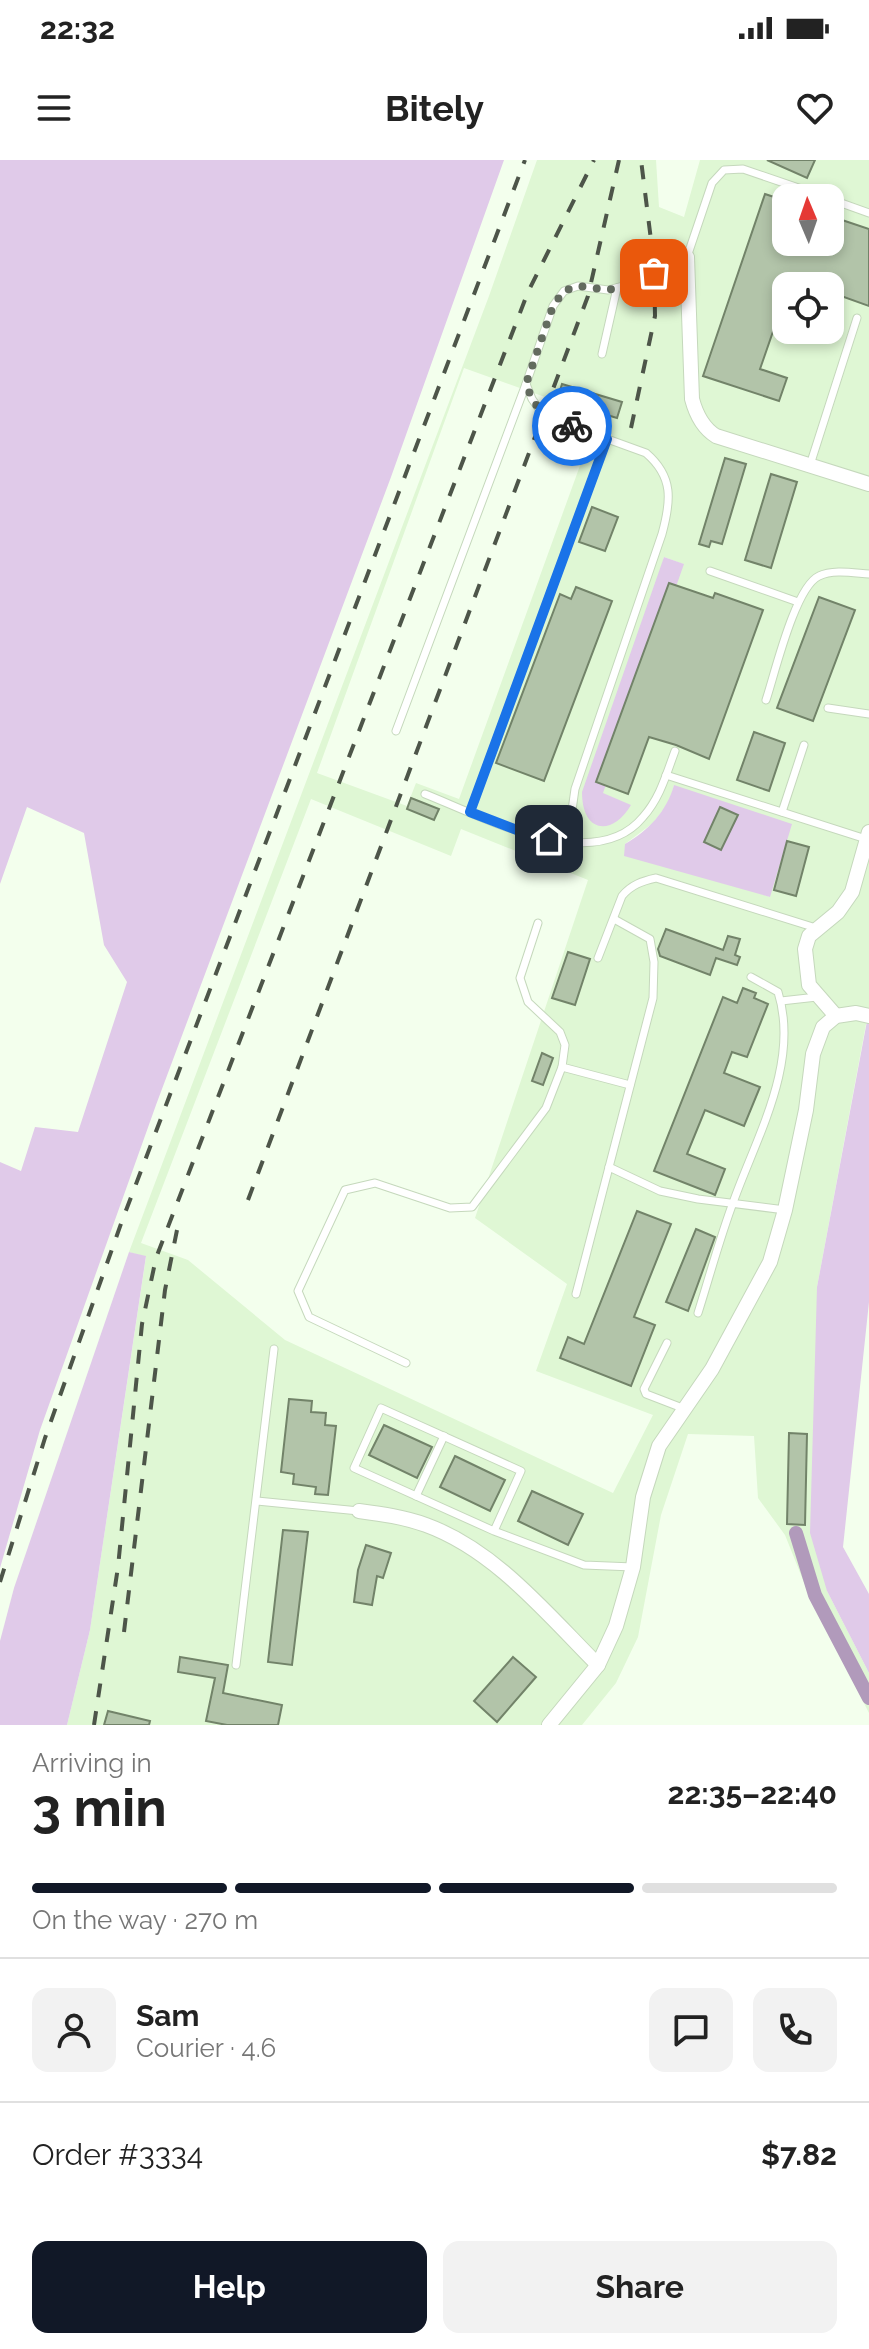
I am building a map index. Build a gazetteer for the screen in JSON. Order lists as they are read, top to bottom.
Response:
{
  "north": "top",
  "page": {
    "status": "22:32",
    "header": "Bitely",
    "heading": ["3 min", "Arriving in", "22:35–22:40"],
    "panel": [
      "Sam",
      "Courier · 4.6",
      "Order #3334",
      "$7.82"
    ],
    "bar": "On the way · 270 m",
    "buttons": ["Help", "Share"]
  }
}
